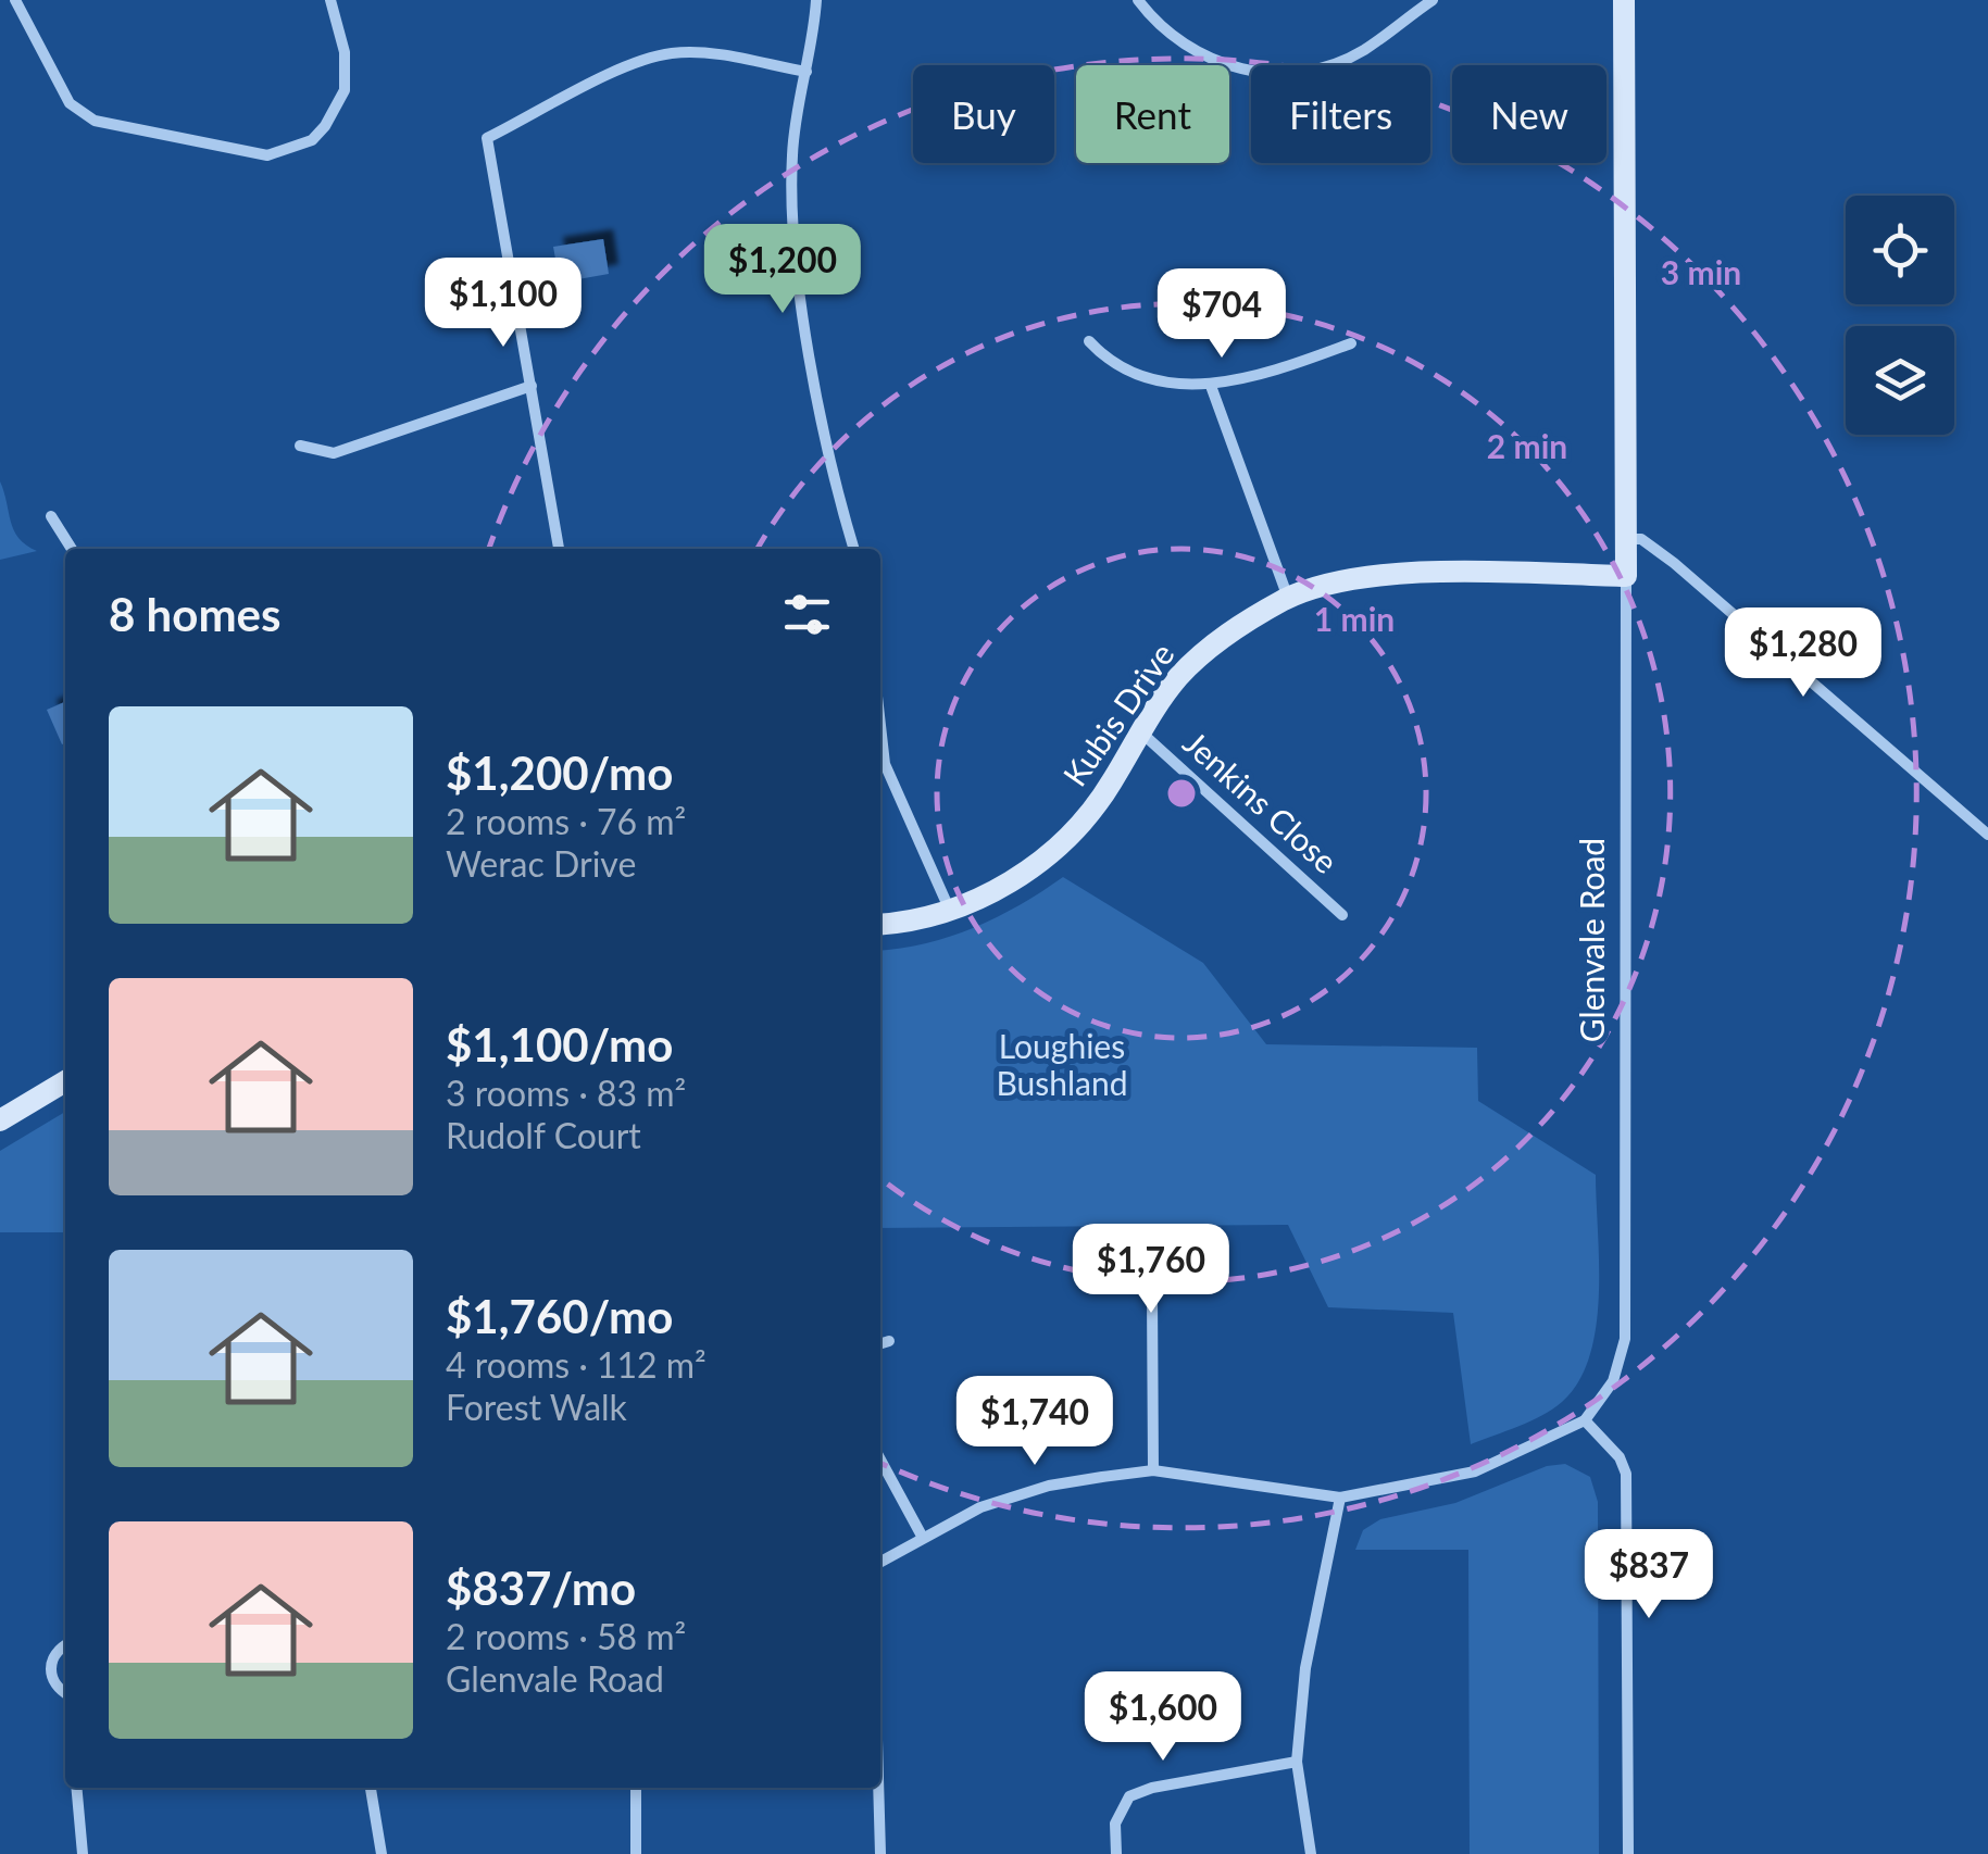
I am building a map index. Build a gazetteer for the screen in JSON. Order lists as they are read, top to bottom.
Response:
{
  "streets": {
    "street": ["Kubis Drive", "Jenkins Close", "Glenvale Road"]
  },
  "crossings": [
    ["Kubis Drive", "Jenkins Close"],
    ["Kubis Drive", "Glenvale Road"]
  ],
  "parks": ["Loughies Bushland"],
  "page": {
    "chip": [
      "Buy",
      "Rent",
      "Filters",
      "New"
    ],
    "price": [
      "$1,200",
      "$1,100",
      "$704",
      "$1,280",
      "$1,760",
      "$1,740",
      "$837",
      "$1,600"
    ],
    "heading": "8 homes",
    "list": [
      {
        "name": "$1,200/mo",
        "note": "2 rooms · 76 m² · Werac Drive"
      },
      {
        "name": "$1,100/mo",
        "note": "3 rooms · 83 m² · Rudolf Court"
      },
      {
        "name": "$1,760/mo",
        "note": "4 rooms · 112 m² · Forest Walk"
      },
      {
        "name": "$837/mo",
        "note": "2 rooms · 58 m² · Glenvale Road"
      }
    ]
  },
  "rings": ["3 min", "2 min", "1 min"]
}
